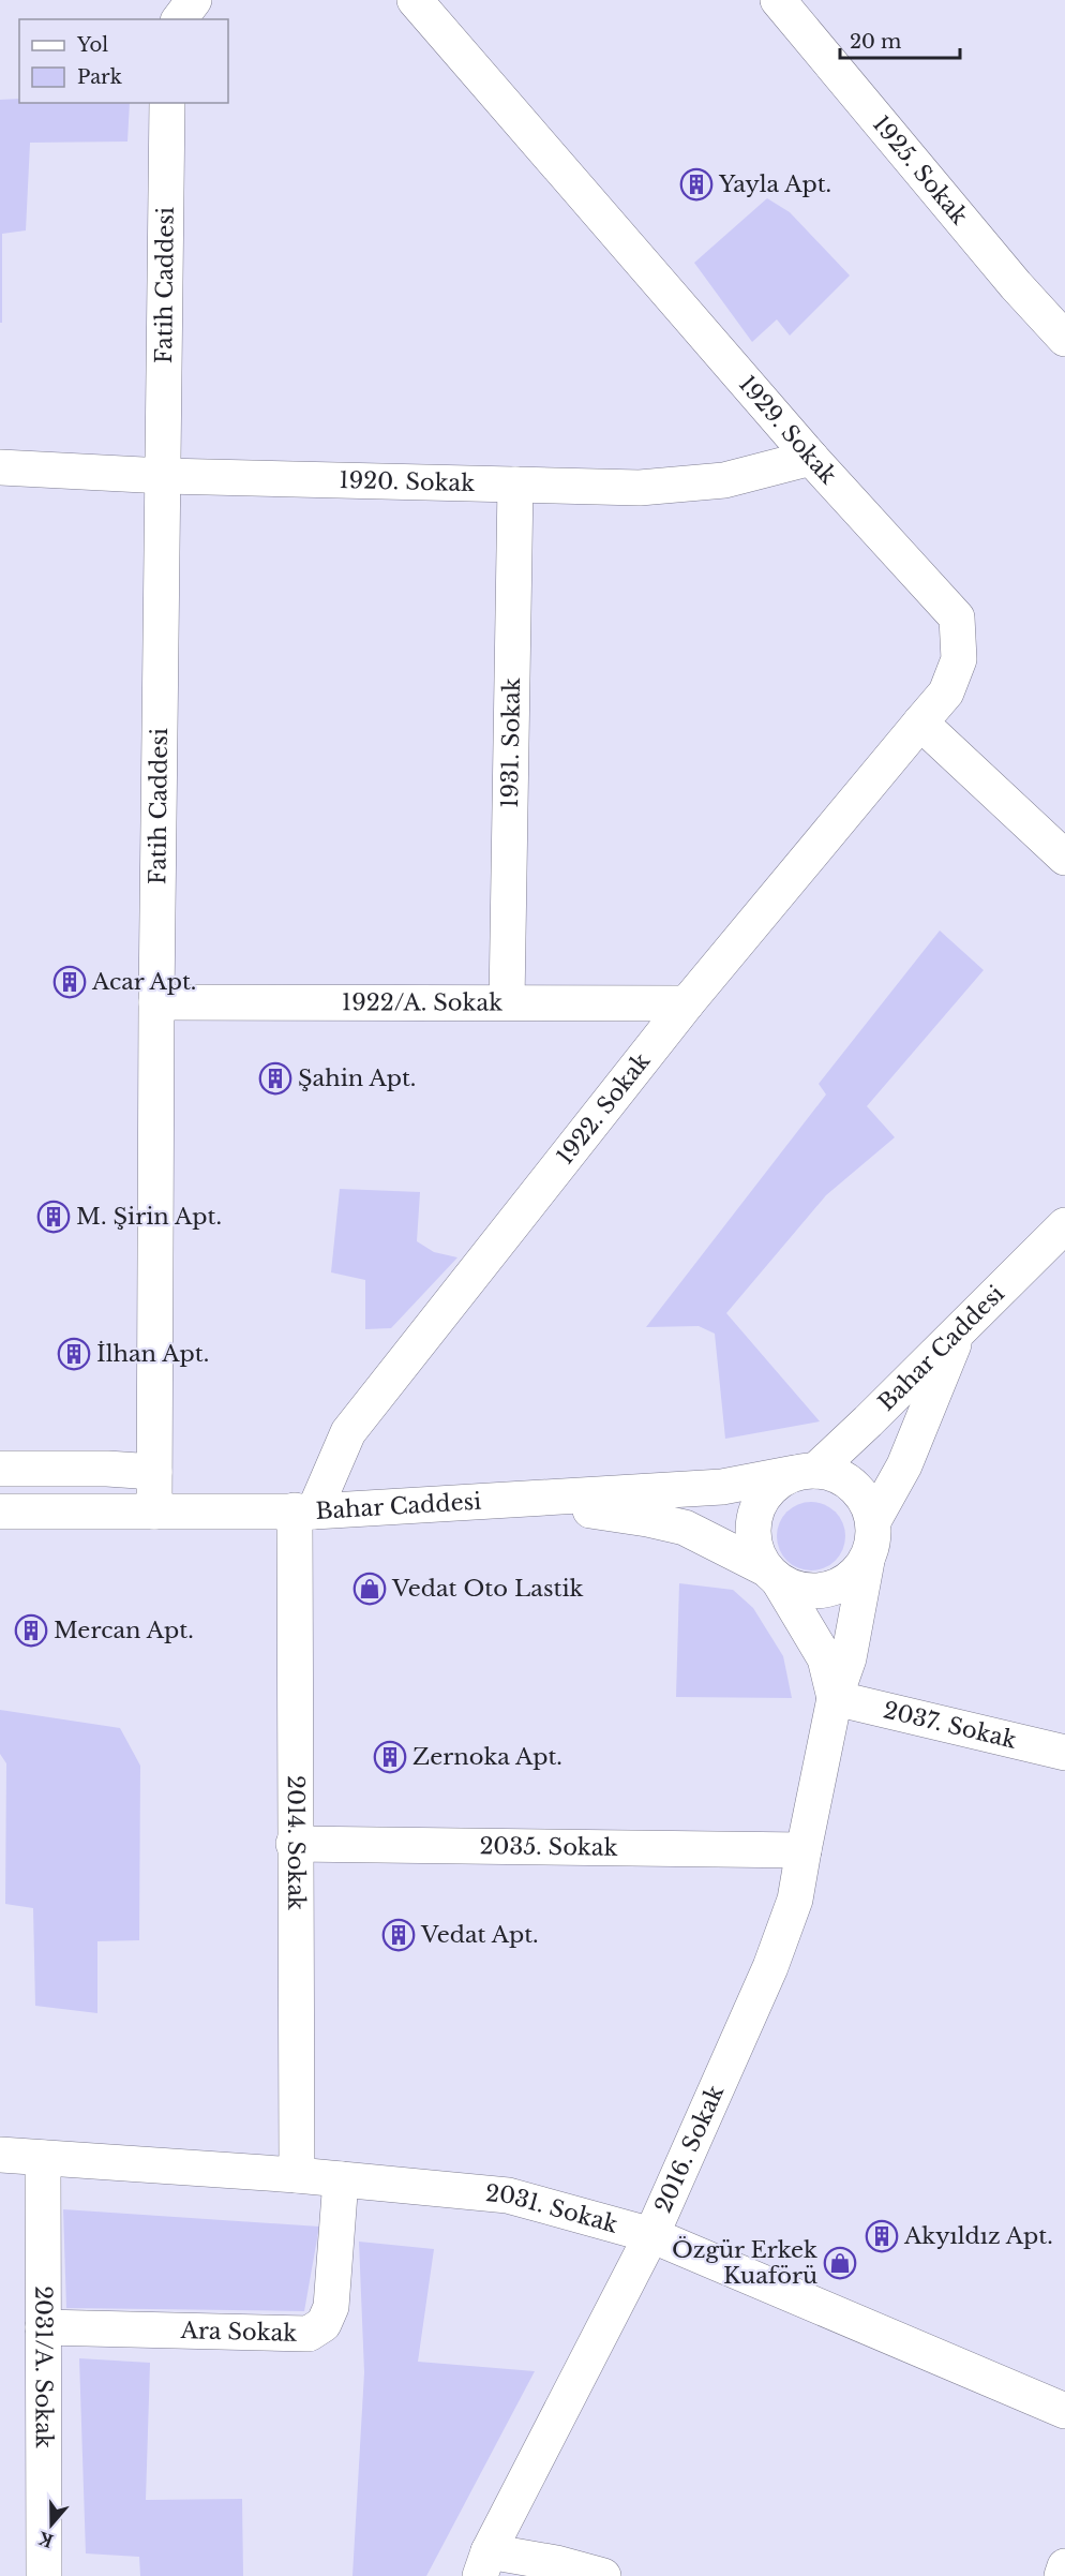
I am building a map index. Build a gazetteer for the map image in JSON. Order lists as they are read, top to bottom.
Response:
{
  "streets": {
    "street": [
      "1925. Sokak",
      "Fatih Caddesi",
      "1929. Sokak",
      "1920. Sokak",
      "1931. Sokak",
      "1922/A. Sokak",
      "1922. Sokak",
      "Bahar Caddesi",
      "2037. Sokak",
      "2014. Sokak",
      "2035. Sokak",
      "2016. Sokak",
      "2031. Sokak",
      "Ara Sokak",
      "2031/A. Sokak"
    ]
  },
  "crossings": [
    ["Fatih Caddesi", "1920. Sokak"],
    ["Fatih Caddesi", "1922/A. Sokak"],
    ["Fatih Caddesi", "Bahar Caddesi"],
    ["1929. Sokak", "1920. Sokak"],
    ["1929. Sokak", "1922. Sokak"],
    ["1920. Sokak", "1931. Sokak"],
    ["1931. Sokak", "1922/A. Sokak"],
    ["1922/A. Sokak", "1922. Sokak"],
    ["1922. Sokak", "Bahar Caddesi"],
    ["1922. Sokak", "2014. Sokak"],
    ["Bahar Caddesi", "2014. Sokak"],
    ["Bahar Caddesi", "2016. Sokak"],
    ["2037. Sokak", "2016. Sokak"],
    ["2014. Sokak", "2035. Sokak"],
    ["2014. Sokak", "2031. Sokak"],
    ["2035. Sokak", "2016. Sokak"],
    ["2016. Sokak", "2031. Sokak"],
    ["2031. Sokak", "Ara Sokak"],
    ["2031. Sokak", "2031/A. Sokak"],
    ["Ara Sokak", "2031/A. Sokak"]
  ],
  "places": {
    "building": [
      "Yayla Apt.",
      "Acar Apt.",
      "Şahin Apt.",
      "M. Şirin Apt.",
      "İlhan Apt.",
      "Mercan Apt.",
      "Zernoka Apt.",
      "Vedat Apt.",
      "Akyıldız Apt."
    ],
    "shop": ["Vedat Oto Lastik", "Özgür Erkek Kuaförü"]
  },
  "legend": ["Yol", "Park"],
  "scale_bar": "20 m",
  "north": "bottom"
}
